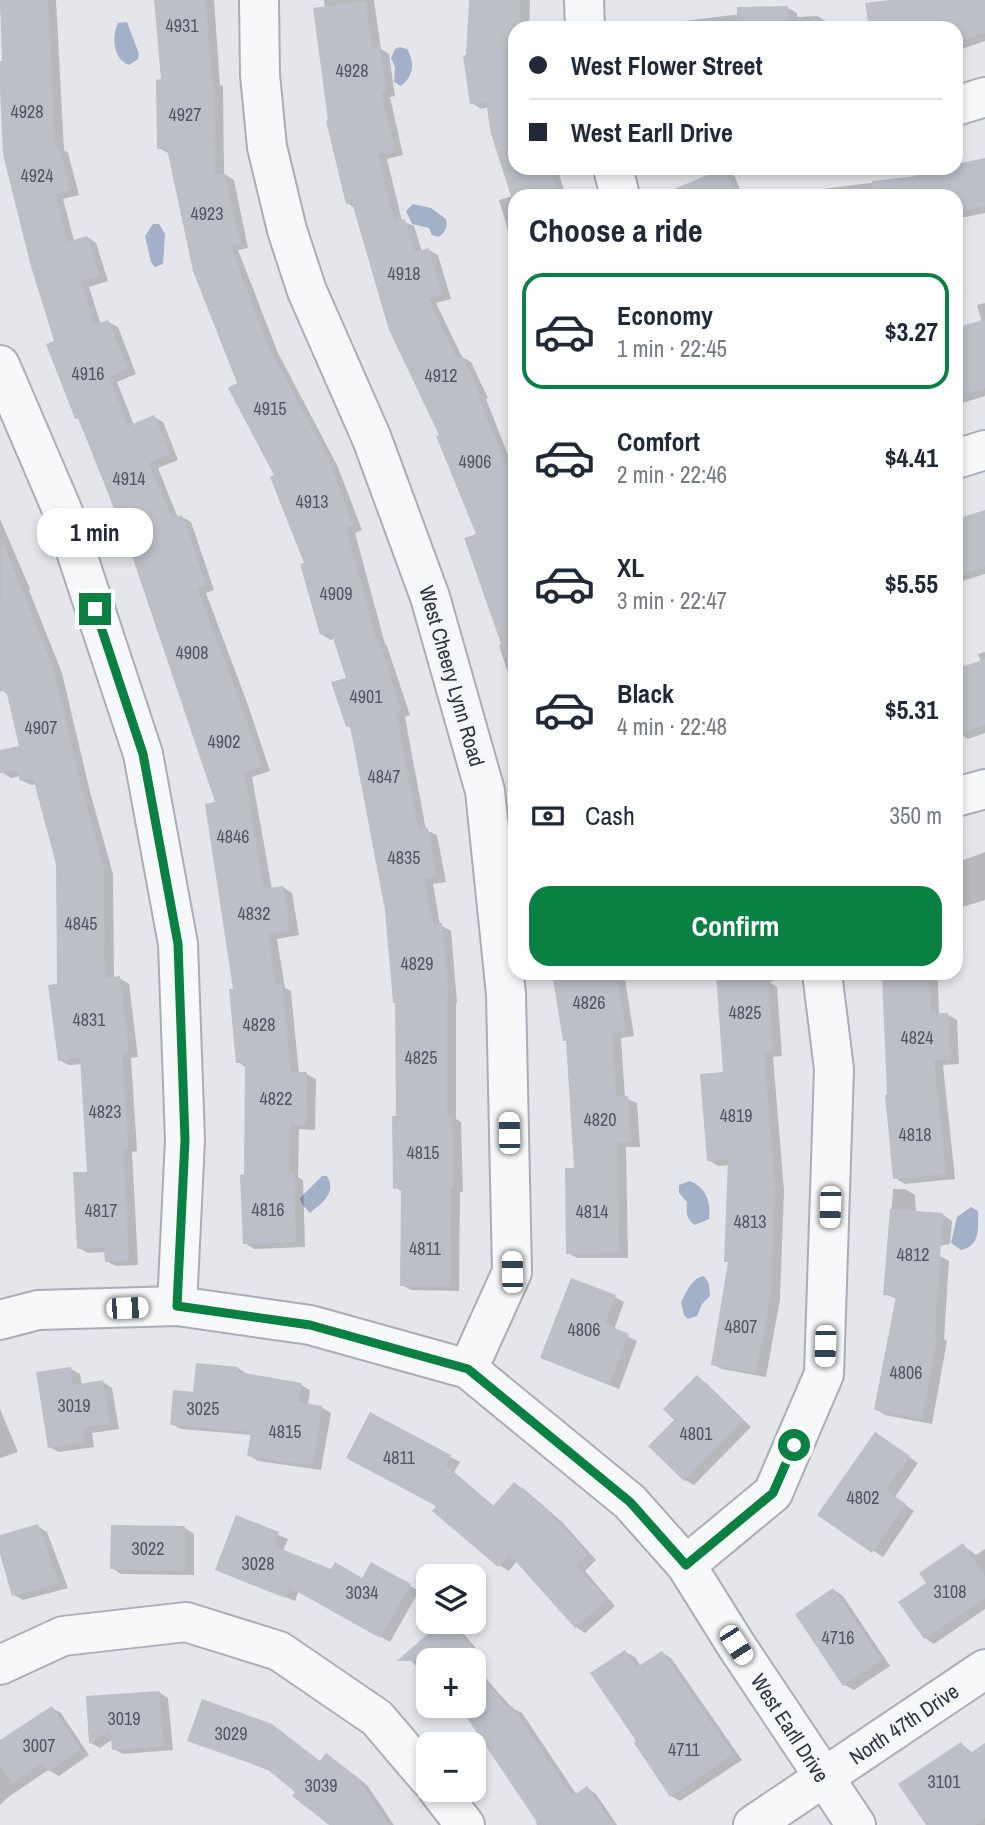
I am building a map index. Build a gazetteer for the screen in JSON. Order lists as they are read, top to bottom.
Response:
{
  "streets": {
    "street": ["West Cheery Lynn Road", "North 47th Drive", "West Earll Drive"]
  },
  "crossings": [
    ["West Cheery Lynn Road", "West Earll Drive"],
    ["North 47th Drive", "West Earll Drive"]
  ],
  "house_numbers": [
    "4931",
    "4928",
    "4928",
    "4927",
    "4924",
    "4923",
    "4918",
    "4916",
    "4912",
    "4915",
    "4906",
    "4914",
    "4913",
    "4909",
    "4908",
    "4901",
    "4907",
    "4902",
    "4847",
    "4846",
    "4835",
    "4832",
    "4845",
    "4829",
    "4826",
    "4825",
    "4831",
    "4828",
    "4824",
    "4825",
    "4822",
    "4823",
    "4819",
    "4820",
    "4818",
    "4815",
    "4816",
    "4817",
    "4814",
    "4813",
    "4811",
    "4812",
    "4807",
    "4806",
    "4806",
    "3019",
    "3025",
    "4815",
    "4801",
    "4811",
    "4802",
    "3022",
    "3028",
    "3108",
    "3034",
    "4716",
    "3019",
    "3029",
    "3007",
    "4711",
    "3101",
    "3039"
  ],
  "page": {
    "banner": ["West Flower Street", "West Earll Drive"],
    "heading": "Choose a ride",
    "list": [
      {
        "name": "Economy",
        "note": "1 min · 22:45",
        "value": "$3.27"
      },
      {
        "name": "Comfort",
        "note": "2 min · 22:46",
        "value": "$4.41"
      },
      {
        "name": "XL",
        "note": "3 min · 22:47",
        "value": "$5.55"
      },
      {
        "name": "Black",
        "note": "4 min · 22:48",
        "value": "$5.31"
      }
    ],
    "bubble": "1 min",
    "pay": ["Cash", "350 m"],
    "buttons": "Confirm",
    "map_buttons": ["+", "−"]
  }
}
